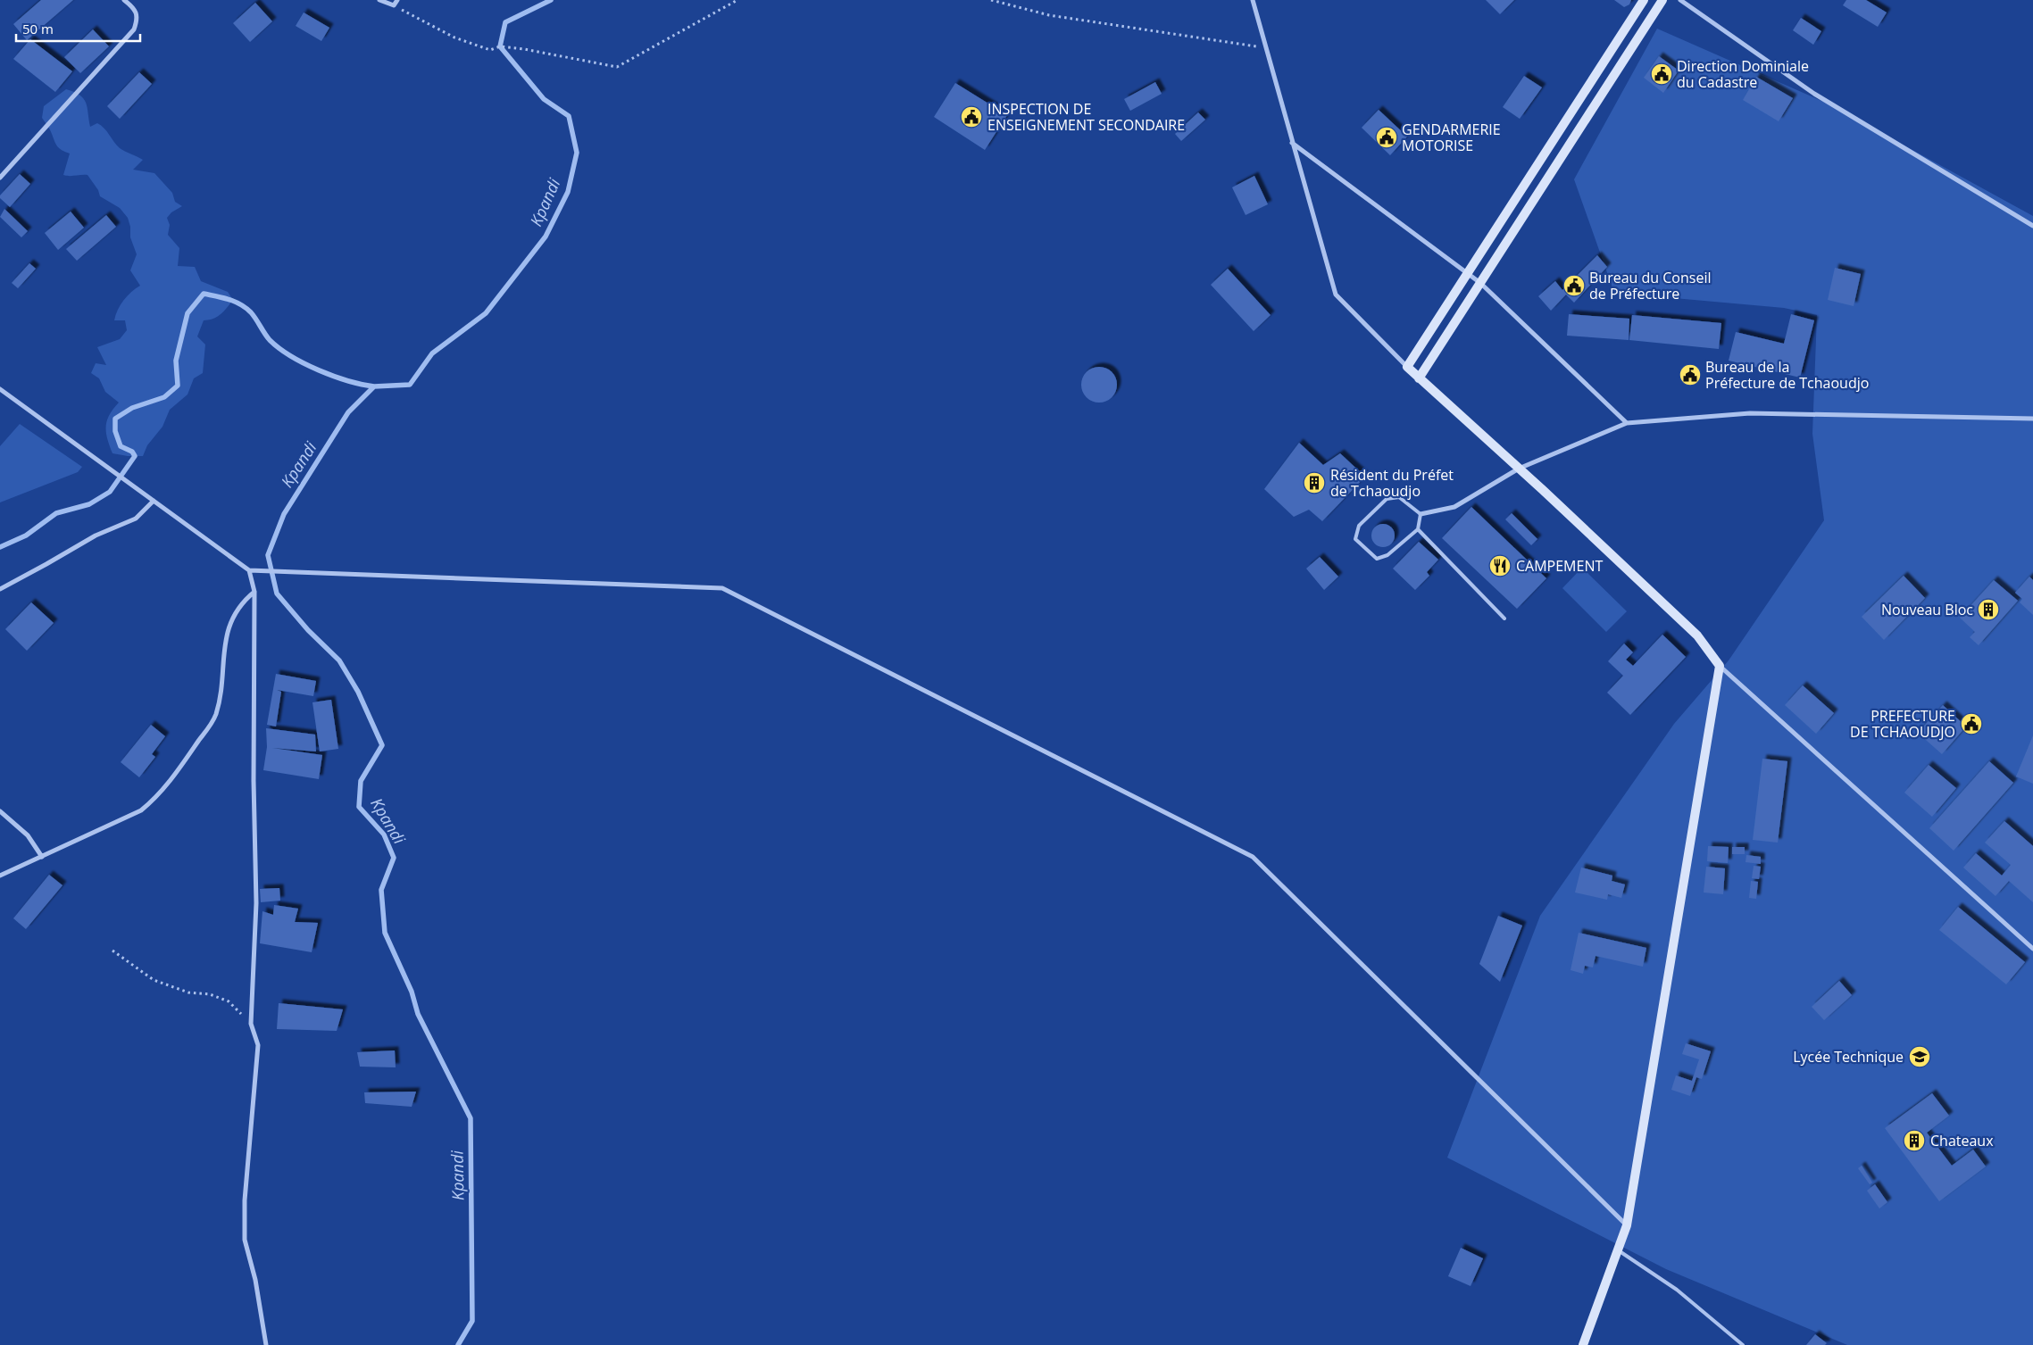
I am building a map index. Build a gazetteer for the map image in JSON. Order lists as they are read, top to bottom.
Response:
{
  "water": ["Kpandi"],
  "places": {
    "public building": [
      "Direction Dominiale du Cadastre",
      "INSPECTION DE ENSEIGNEMENT SECONDAIRE",
      "GENDARMERIE MOTORISE",
      "Bureau du Conseil de Préfecture",
      "Bureau de la Préfecture de Tchaoudjo",
      "PREFECTURE DE TCHAOUDJO"
    ],
    "building": ["Résident du Préfet de Tchaoudjo", "Nouveau Bloc", "Chateaux"],
    "restaurant": ["CAMPEMENT"],
    "school or university": ["Lycée Technique"]
  },
  "scale_bar": "50 m"
}
